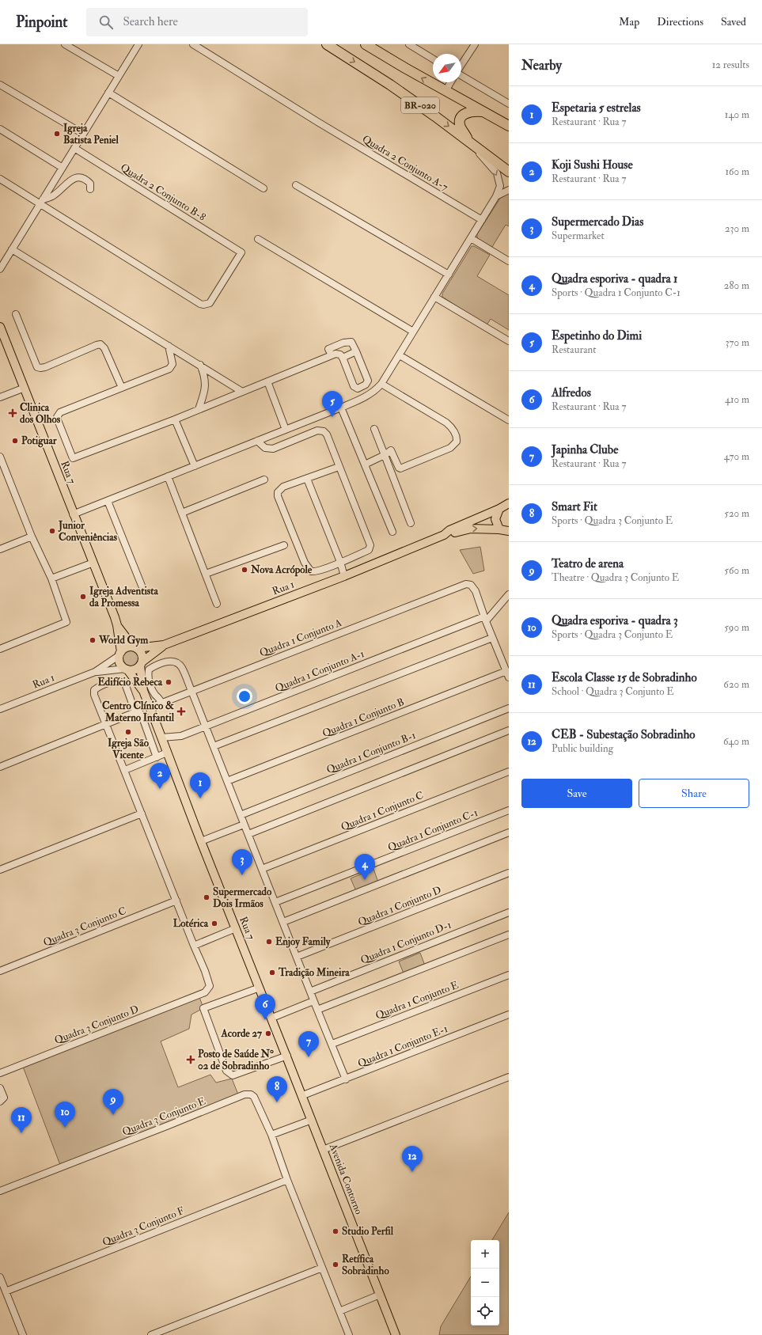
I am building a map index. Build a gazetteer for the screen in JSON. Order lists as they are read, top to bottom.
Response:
{
  "streets": {
    "highway": ["BR-020"],
    "main road": ["Rua 7", "Rua 1", "Avenida Contorno"],
    "street": [
      "Quadra 2 Conjunto A-7",
      "Quadra 2 Conjunto B-8",
      "Quadra 1 Conjunto A",
      "Quadra 1 Conjunto A-1",
      "Quadra 1 Conjunto B",
      "Quadra 1 Conjunto B-1",
      "Quadra 1 Conjunto C",
      "Quadra 1 Conjunto C-1",
      "Quadra 1 Conjunto D",
      "Quadra 3 Conjunto C",
      "Quadra 1 Conjunto D-1",
      "Quadra 1 Conjunto E",
      "Quadra 3 Conjunto D",
      "Quadra 1 Conjunto E-1",
      "Quadra 3 Conjunto E",
      "Quadra 3 Conjunto F"
    ]
  },
  "crossings": [
    ["Rua 7", "Rua 1"],
    ["Rua 7", "Quadra 1 Conjunto A"],
    ["Rua 7", "Quadra 1 Conjunto A-1"],
    ["Rua 7", "Quadra 1 Conjunto E-1"],
    ["Rua 7", "Avenida Contorno"],
    ["Quadra 1 Conjunto A", "Quadra 1 Conjunto A-1"]
  ],
  "places": {
    "other": [
      "Igreja Batista Peniel",
      "Potiguar",
      "Junior Conveniências",
      "Nova Acrópole",
      "Igreja Adventista da Promessa",
      "World Gym",
      "Edifício Rebeca",
      "Igreja São Vicente",
      "Supermercado Dois Irmãos",
      "Lotérica",
      "Enjoy Family",
      "Tradição Mineira",
      "Acorde 27",
      "Studio Perfil",
      "Retífica Sobradinho"
    ],
    "health": ["Clinica dos Olhos", "Centro Clínico & Materno Infantil", "Posto de Saúde N° 02 de Sobradinho"]
  },
  "north": "bottom left",
  "page": {
    "header": "Pinpoint",
    "search": "Search here",
    "nav": ["Map", "Directions", "Saved"],
    "heading": ["Nearby", "12 results"],
    "list": [
      {
        "mark": "1",
        "name": "Espetaria 5 estrelas",
        "note": "Restaurant · Rua 7",
        "value": "140 m"
      },
      {
        "mark": "2",
        "name": "Koji Sushi House",
        "note": "Restaurant · Rua 7",
        "value": "160 m"
      },
      {
        "mark": "3",
        "name": "Supermercado Dias",
        "note": "Supermarket",
        "value": "230 m"
      },
      {
        "mark": "4",
        "name": "Quadra esporiva - quadra 1",
        "note": "Sports · Quadra 1 Conjunto C-1",
        "value": "280 m"
      },
      {
        "mark": "5",
        "name": "Espetinho do Dimi",
        "note": "Restaurant",
        "value": "370 m"
      },
      {
        "mark": "6",
        "name": "Alfredos",
        "note": "Restaurant · Rua 7",
        "value": "410 m"
      },
      {
        "mark": "7",
        "name": "Japinha Clube",
        "note": "Restaurant · Rua 7",
        "value": "470 m"
      },
      {
        "mark": "8",
        "name": "Smart Fit",
        "note": "Sports · Quadra 3 Conjunto E",
        "value": "520 m"
      },
      {
        "mark": "9",
        "name": "Teatro de arena",
        "note": "Theatre · Quadra 3 Conjunto E",
        "value": "560 m"
      },
      {
        "mark": "10",
        "name": "Quadra esporiva - quadra 3",
        "note": "Sports · Quadra 3 Conjunto E",
        "value": "590 m"
      },
      {
        "mark": "11",
        "name": "Escola Classe 15 de Sobradinho",
        "note": "School · Quadra 3 Conjunto E",
        "value": "620 m"
      },
      {
        "mark": "12",
        "name": "CEB - Subestação Sobradinho",
        "note": "Public building",
        "value": "640 m"
      }
    ],
    "pins": [
      "5",
      "2",
      "1",
      "3",
      "4",
      "6",
      "7",
      "8",
      "9",
      "10",
      "11",
      "12"
    ],
    "buttons": ["Save", "Share"],
    "map_buttons": ["+", "−"]
  }
}
